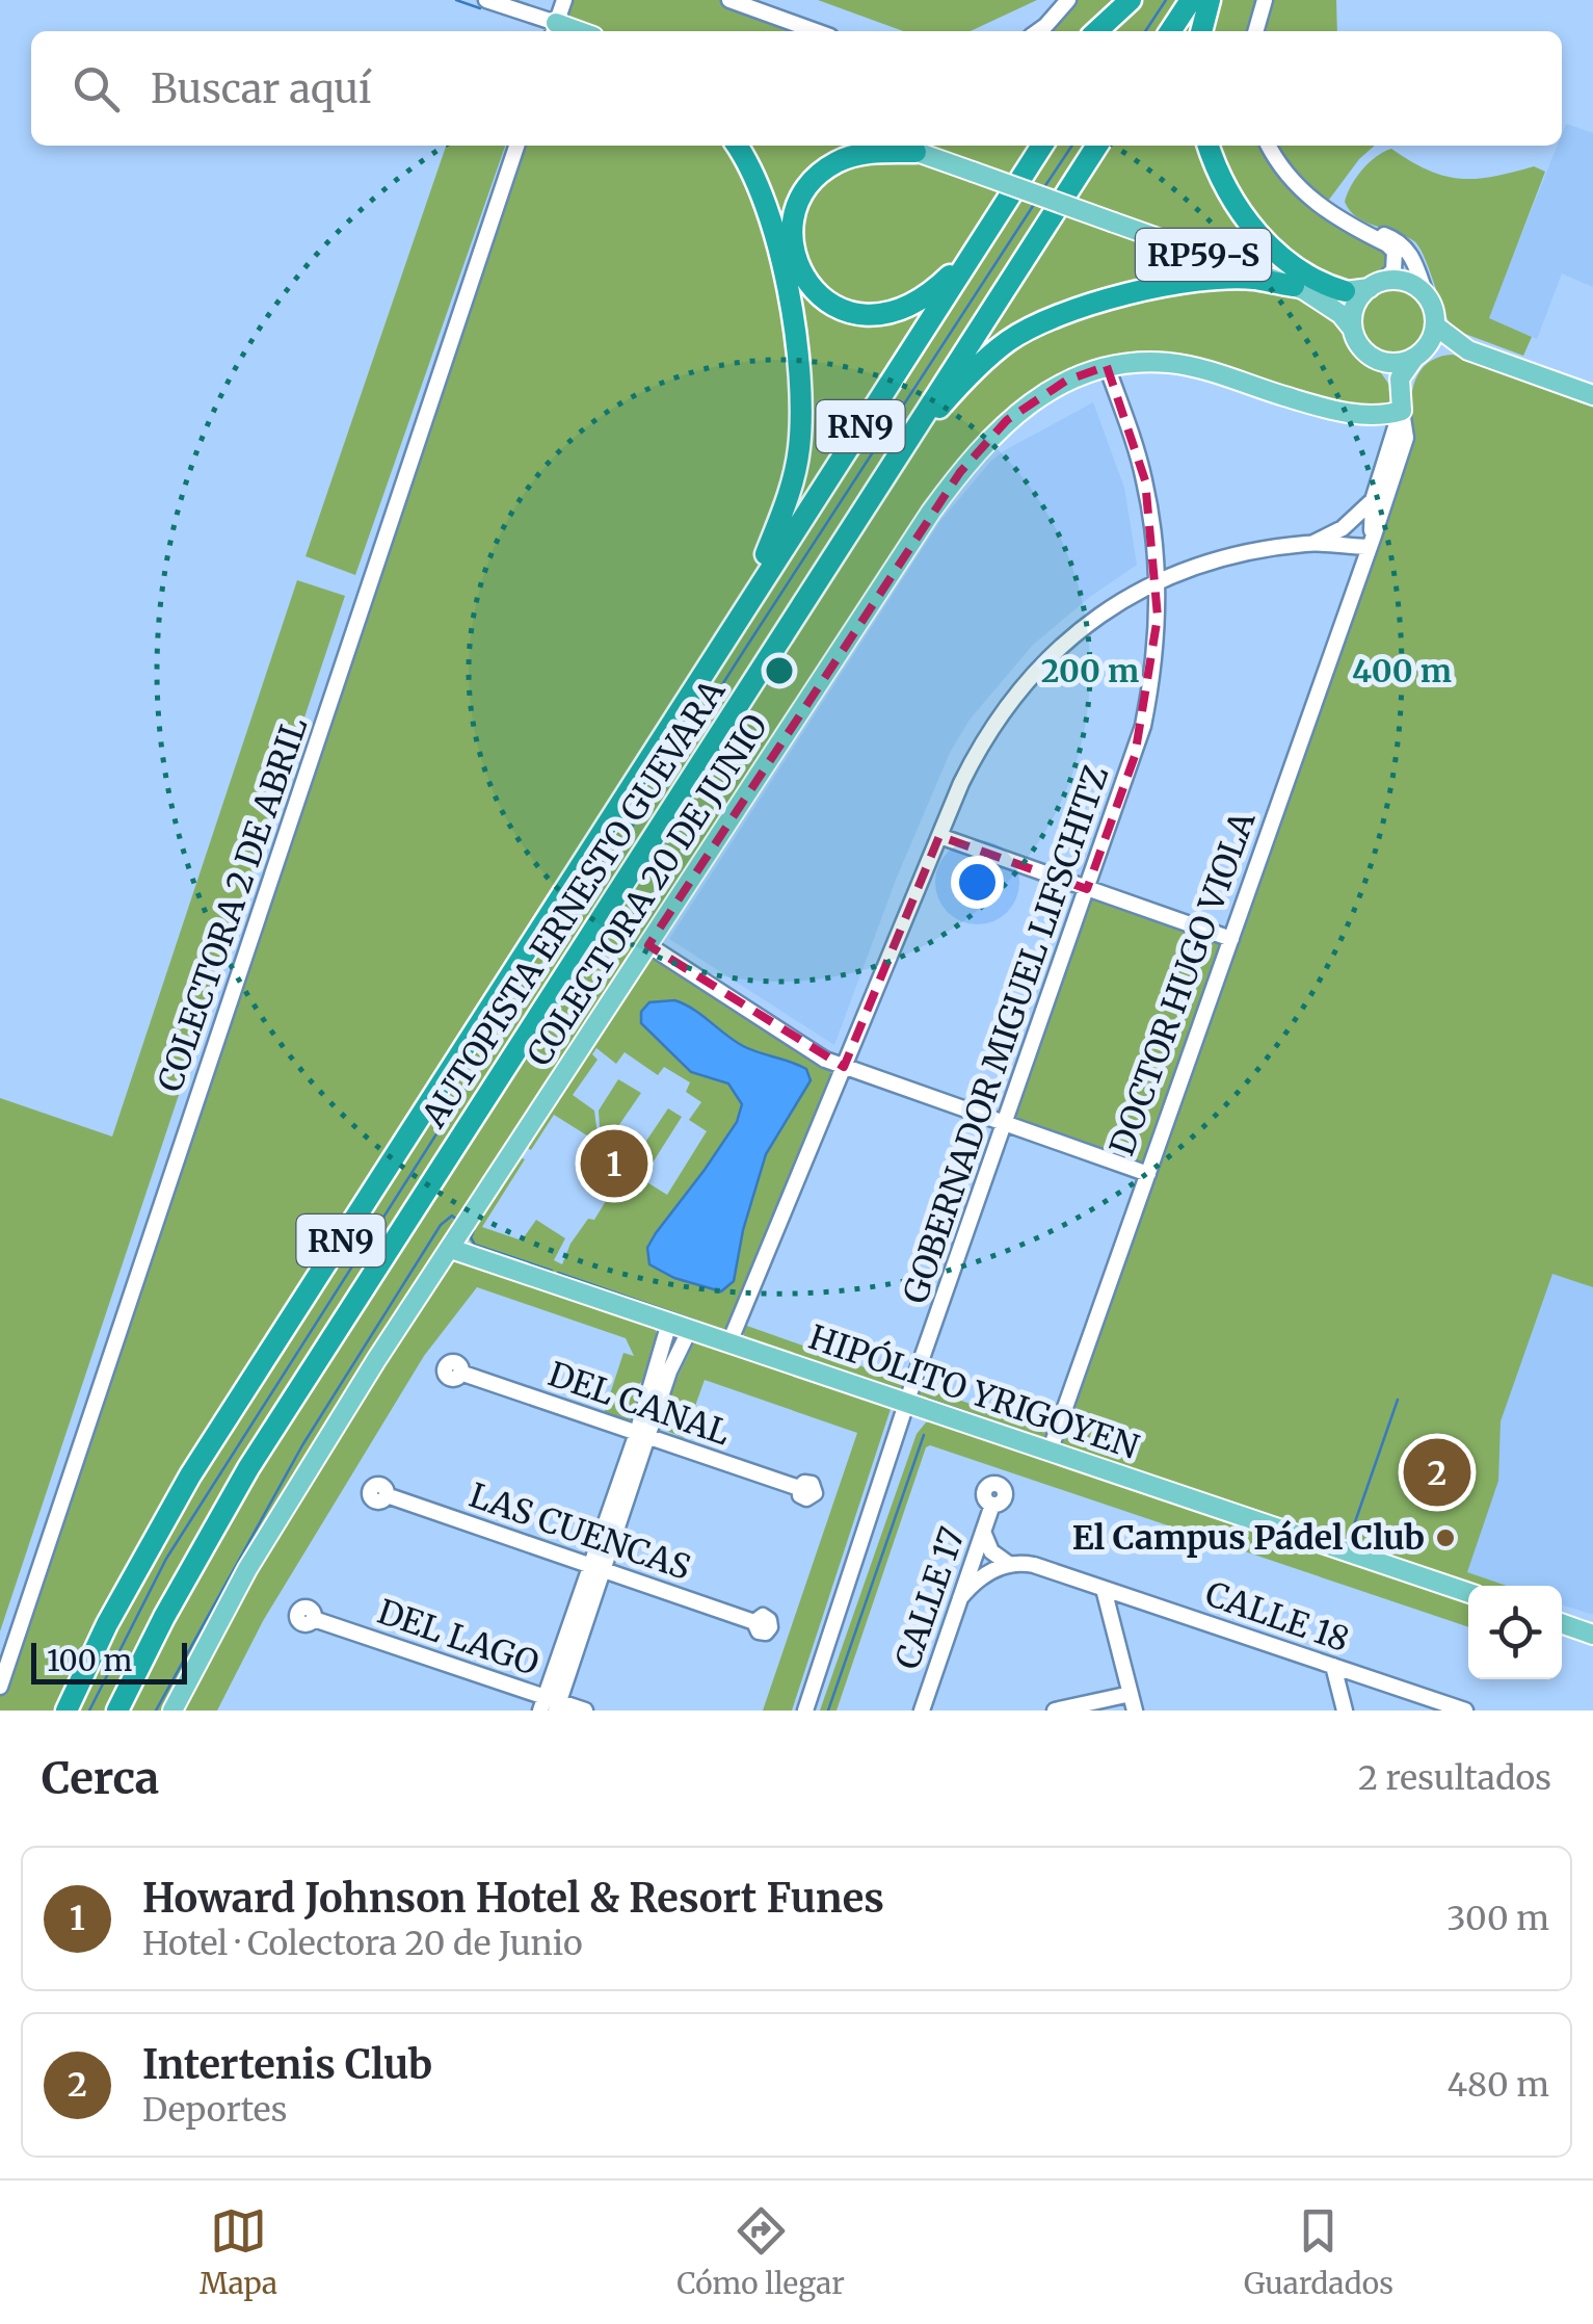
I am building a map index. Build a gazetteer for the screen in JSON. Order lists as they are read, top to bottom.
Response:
{
  "streets": {
    "highway": ["RN9", "AUTOPISTA ERNESTO GUEVARA"],
    "main road": [
      "RP59-S",
      "COLECTORA 20 DE JUNIO",
      "DOCTOR HUGO VIOLA",
      "HIPÓLITO YRIGOYEN"
    ],
    "street": [
      "COLECTORA 2 DE ABRIL",
      "GOBERNADOR MIGUEL LIFSCHITZ",
      "DEL CANAL",
      "LAS CUENCAS",
      "CALLE 17",
      "CALLE 18",
      "DEL LAGO"
    ]
  },
  "crossings": [
    ["RP59-S", "DOCTOR HUGO VIOLA"],
    ["COLECTORA 20 DE JUNIO", "DOCTOR HUGO VIOLA"],
    ["COLECTORA 20 DE JUNIO", "GOBERNADOR MIGUEL LIFSCHITZ"],
    ["COLECTORA 20 DE JUNIO", "HIPÓLITO YRIGOYEN"],
    ["DOCTOR HUGO VIOLA", "HIPÓLITO YRIGOYEN"],
    ["GOBERNADOR MIGUEL LIFSCHITZ", "HIPÓLITO YRIGOYEN"]
  ],
  "places": ["El Campus Pádel Club"],
  "scale_bar": "100 m",
  "page": {
    "search": "Buscar aquí",
    "pins": ["1", "2"],
    "scale": "100 m",
    "heading": ["Cerca", "2 resultados"],
    "list": [
      {
        "mark": "1",
        "name": "Howard Johnson Hotel & Resort Funes",
        "note": "Hotel · Colectora 20 de Junio",
        "value": "300 m"
      },
      {
        "mark": "2",
        "name": "Intertenis Club",
        "note": "Deportes",
        "value": "480 m"
      }
    ],
    "nav": ["Mapa", "Cómo llegar", "Guardados"]
  },
  "rings": ["200 m", "400 m"]
}
